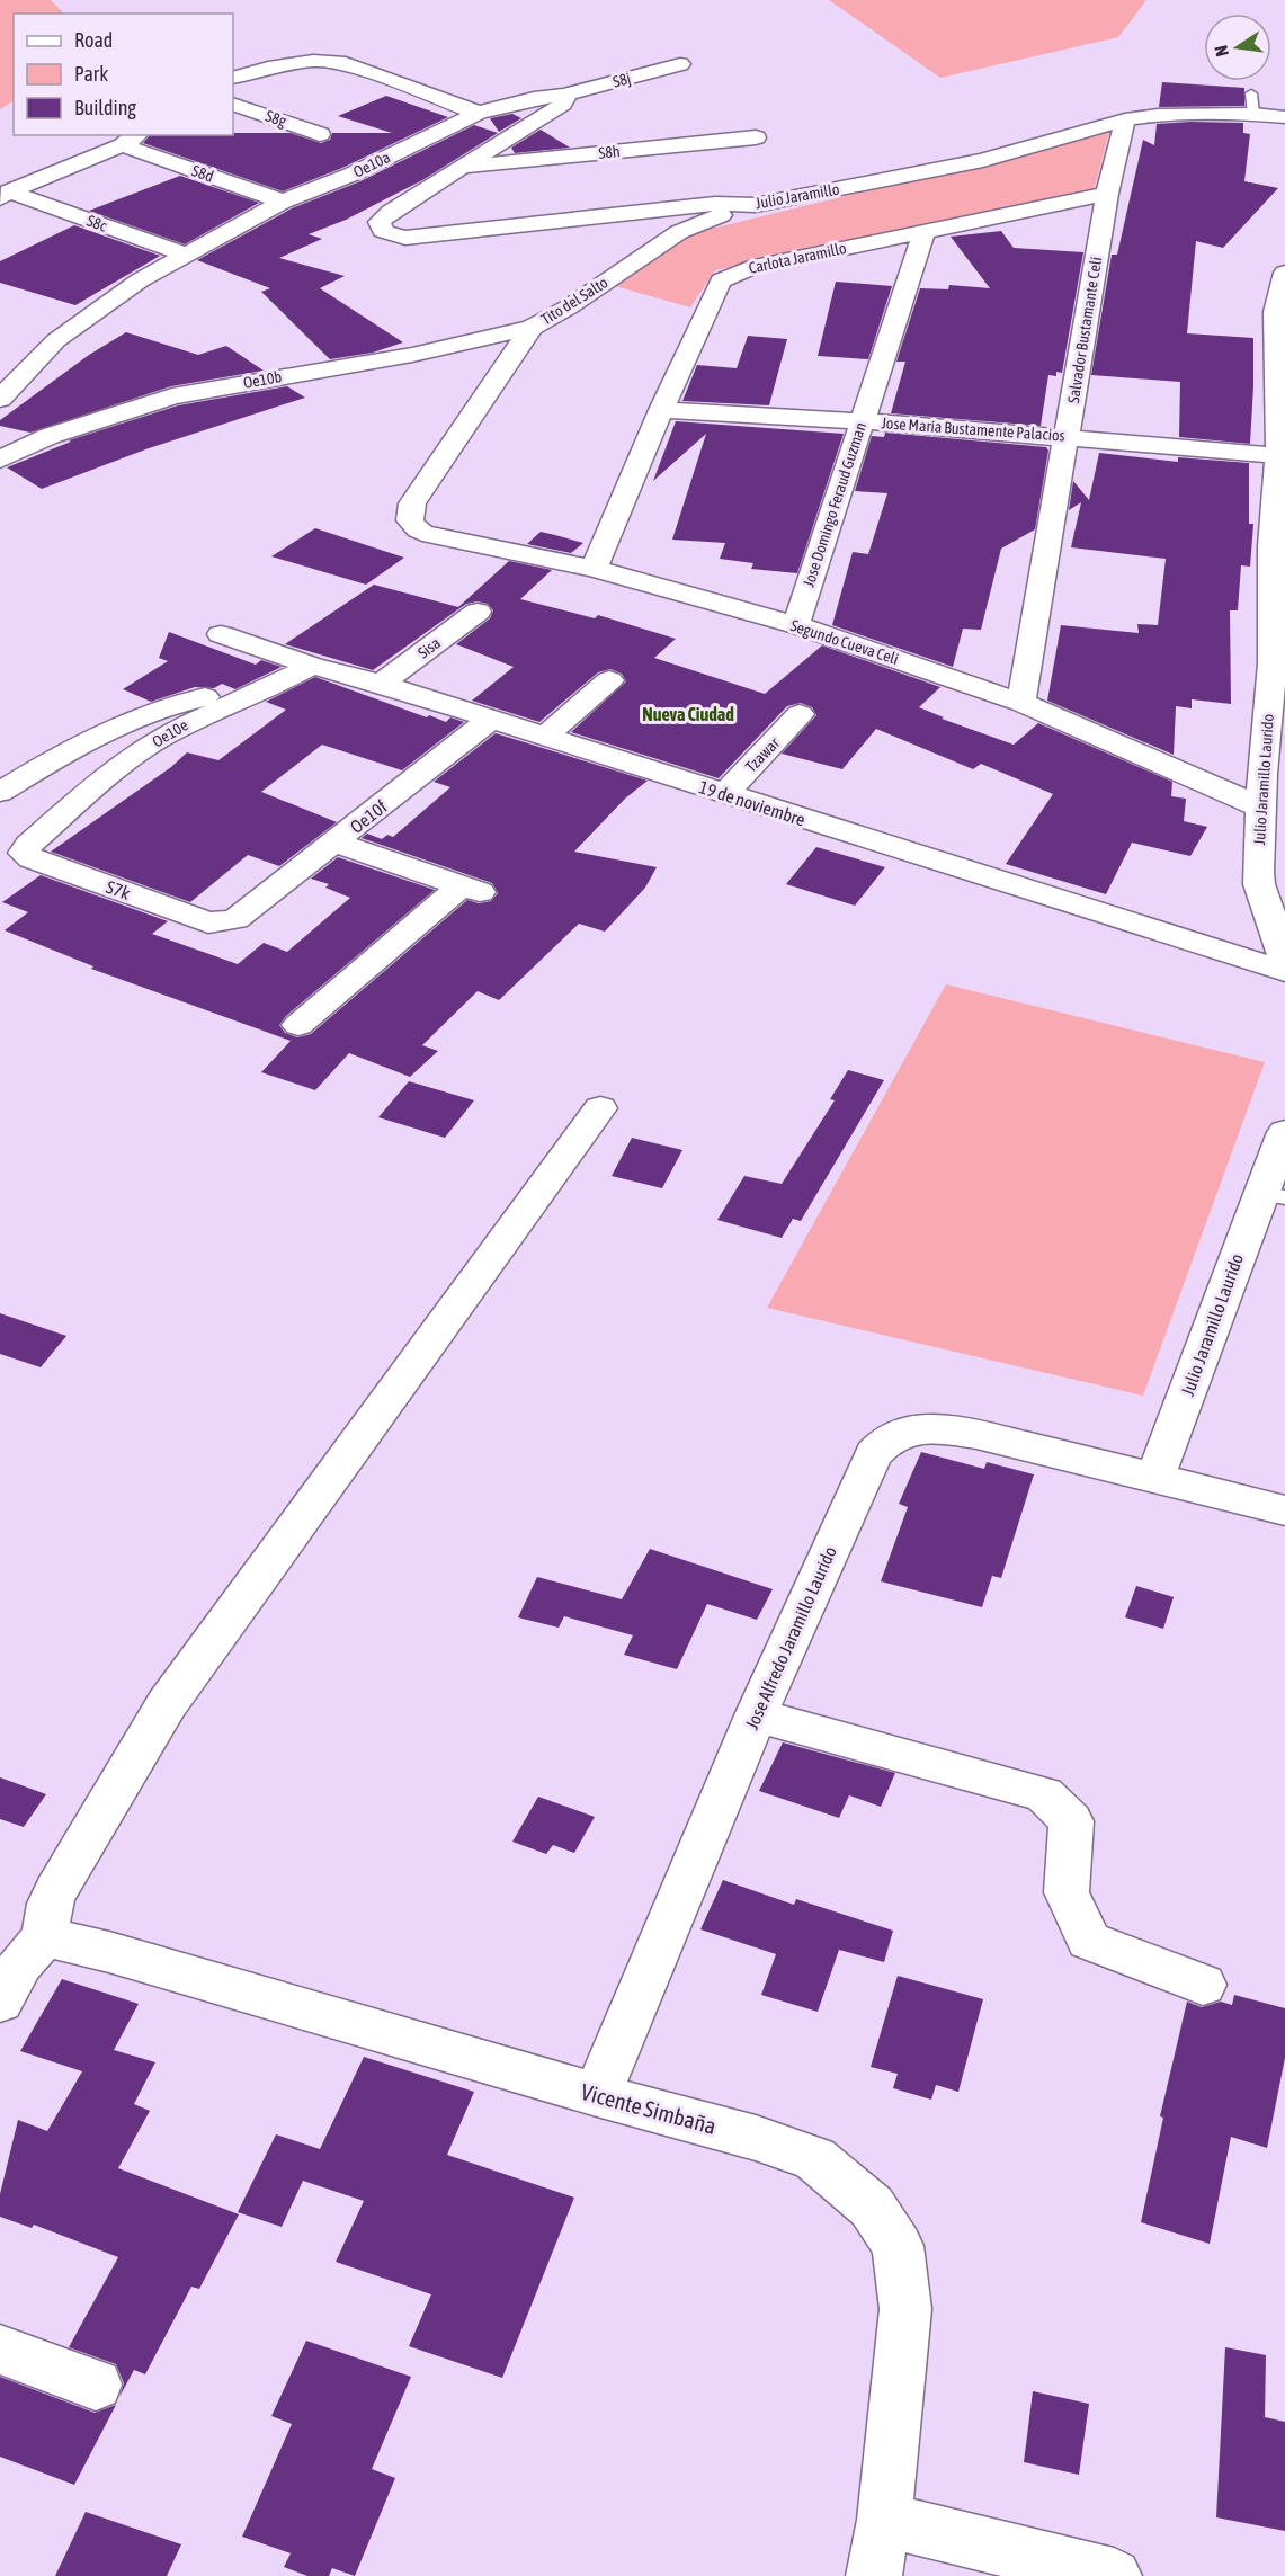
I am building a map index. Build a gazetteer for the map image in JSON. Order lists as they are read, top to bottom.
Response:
{
  "streets": {
    "street": [
      "S8j",
      "S8g",
      "S8h",
      "Oe10a",
      "S8d",
      "Julio Jaramillo",
      "S8c",
      "Carlota Jaramillo",
      "Tito del Salto",
      "Salvador Bustamante Celi",
      "Oe10b",
      "Jose María Bustamente Palacios",
      "Jose Domingo Feraud Guzman",
      "Segundo Cueva Celi",
      "Sisa",
      "Oe10e",
      "Tzawar",
      "Julio Jaramillo Laurido",
      "19 de noviembre",
      "Oe10f",
      "S7k",
      "Jose Alfredo Jaramillo Laurido",
      "Vicente Simbaña"
    ]
  },
  "crossings": [
    ["S8j", "Oe10a"],
    ["S8h", "Julio Jaramillo"],
    ["Oe10a", "S8d"],
    ["Oe10a", "S8c"],
    ["Julio Jaramillo", "Tito del Salto"],
    ["Julio Jaramillo", "Salvador Bustamante Celi"],
    ["Carlota Jaramillo", "Salvador Bustamante Celi"],
    ["Carlota Jaramillo", "Jose María Bustamente Palacios"],
    ["Carlota Jaramillo", "Jose Domingo Feraud Guzman"],
    ["Carlota Jaramillo", "Segundo Cueva Celi"],
    ["Tito del Salto", "Oe10b"],
    ["Tito del Salto", "Segundo Cueva Celi"],
    ["Salvador Bustamante Celi", "Jose María Bustamente Palacios"],
    ["Salvador Bustamante Celi", "Segundo Cueva Celi"],
    ["Jose María Bustamente Palacios", "Jose Domingo Feraud Guzman"],
    ["Jose María Bustamente Palacios", "Julio Jaramillo Laurido"],
    ["Jose Domingo Feraud Guzman", "Segundo Cueva Celi"],
    ["Segundo Cueva Celi", "Julio Jaramillo Laurido"],
    ["Sisa", "19 de noviembre"],
    ["Oe10e", "19 de noviembre"],
    ["Oe10e", "S7k"],
    ["Tzawar", "19 de noviembre"],
    ["Julio Jaramillo Laurido", "Jose Alfredo Jaramillo Laurido"],
    ["19 de noviembre", "Oe10f"],
    ["Oe10f", "S7k"],
    ["Jose Alfredo Jaramillo Laurido", "Vicente Simbaña"]
  ],
  "districts": ["Nueva Ciudad"],
  "legend": ["Road", "Park", "Building"],
  "north": "left"
}
